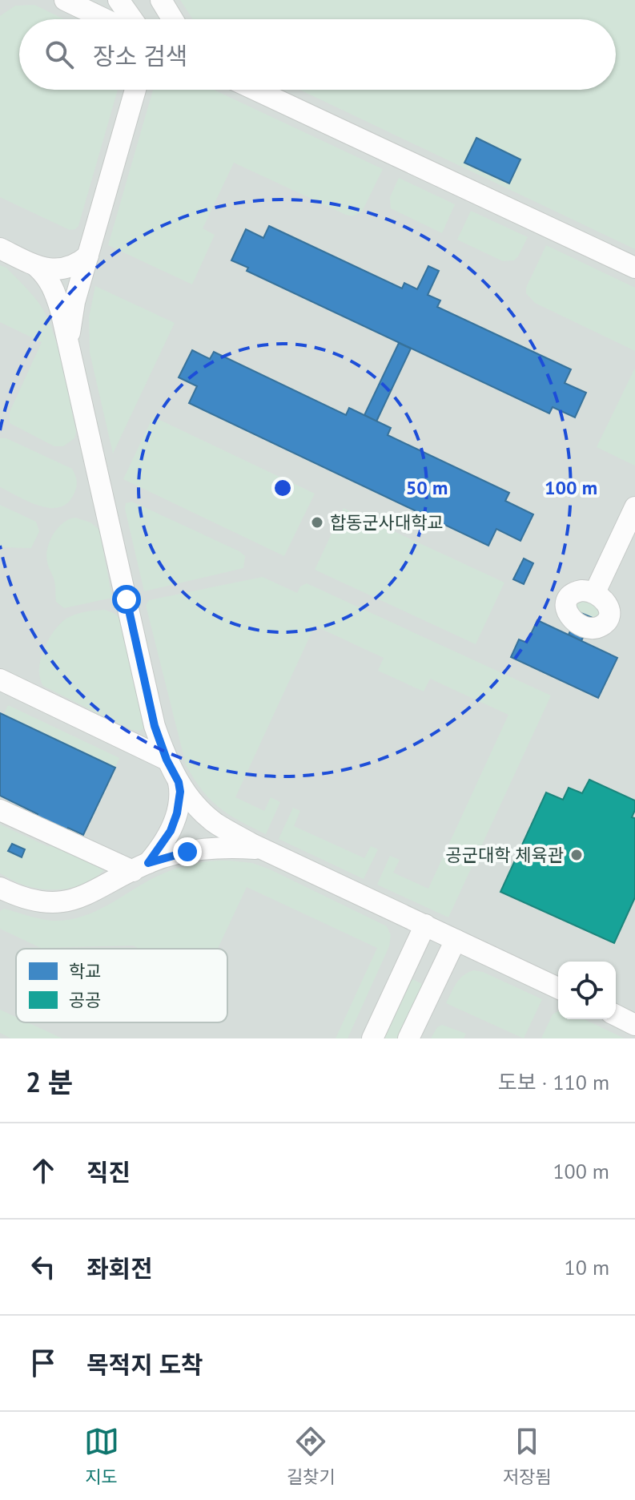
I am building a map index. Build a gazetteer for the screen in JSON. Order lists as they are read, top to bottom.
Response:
{
  "places": ["합동군사대학교", "공군대학 체육관"],
  "legend": ["학교", "공공"],
  "page": {
    "search": "장소 검색",
    "heading": ["2 분", "도보 · 110 m"],
    "list": [
      ["직진", "100 m"],
      ["좌회전", "10 m"],
      "목적지 도착"
    ],
    "nav": ["지도", "길찾기", "저장됨"]
  },
  "rings": ["50 m", "100 m"]
}
